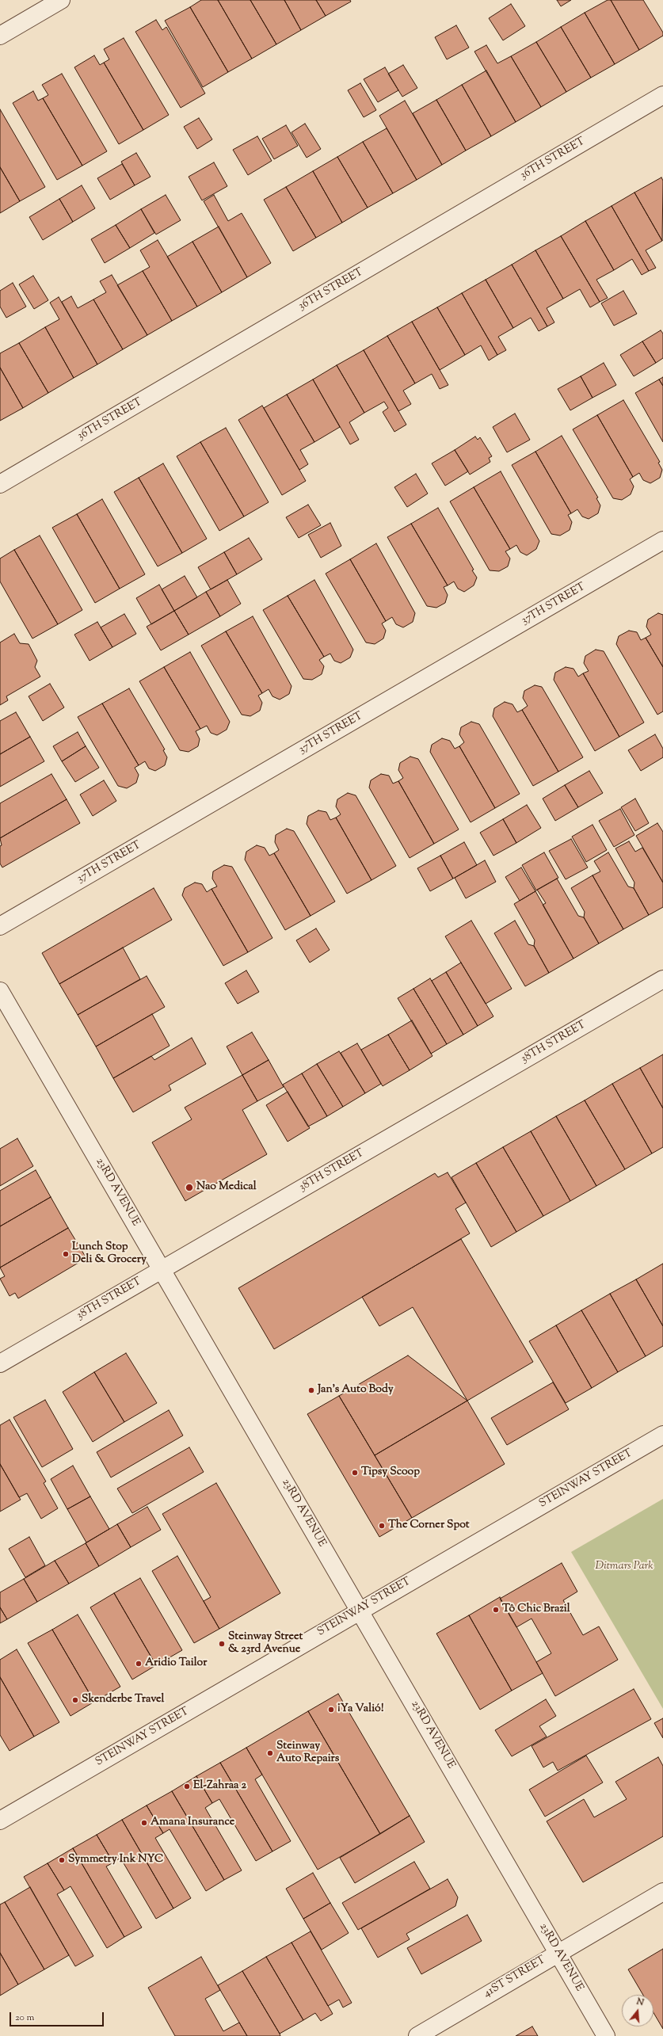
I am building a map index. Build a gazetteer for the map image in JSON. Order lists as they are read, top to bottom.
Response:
{
  "streets": {
    "street": [
      "36TH STREET",
      "37TH STREET",
      "38TH STREET",
      "23RD AVENUE",
      "STEINWAY STREET",
      "41ST STREET"
    ]
  },
  "crossings": [
    ["38TH STREET", "23RD AVENUE"],
    ["23RD AVENUE", "STEINWAY STREET"],
    ["23RD AVENUE", "41ST STREET"]
  ],
  "parks": ["Ditmars Park"],
  "places": [
    "Nao Medical",
    "Lunch Stop Deli & Grocery",
    "Jan's Auto Body",
    "Tipsy Scoop",
    "The Corner Spot",
    "Tô Chic Brazil",
    "Steinway Street & 23rd Avenue",
    "Aridio Tailor",
    "Skenderbe Travel",
    "¡Ya Valió!",
    "Steinway Auto Repairs",
    "El-Zahraa 2",
    "Amana Insurance",
    "Symmetry Ink NYC"
  ],
  "scale_bar": "20 m",
  "north": "top"
}
